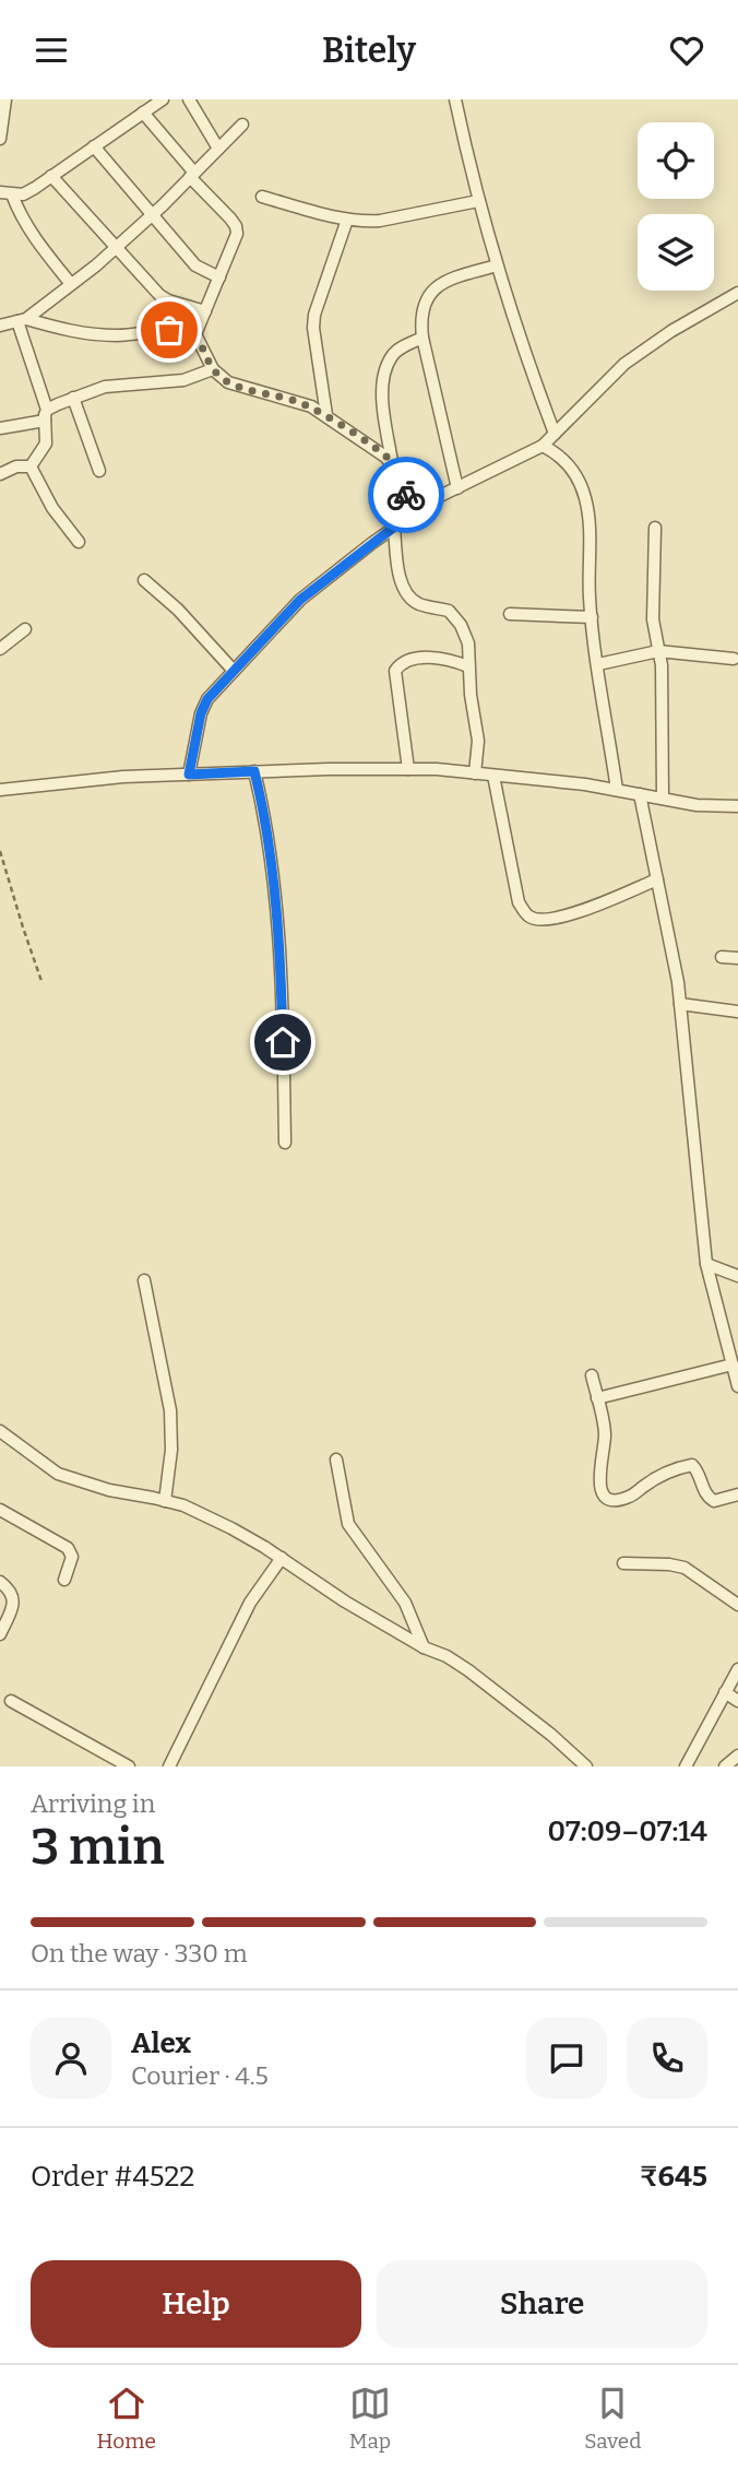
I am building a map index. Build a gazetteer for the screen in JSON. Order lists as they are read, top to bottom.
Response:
{
  "page": {
    "header": "Bitely",
    "heading": ["3 min", "Arriving in", "07:09–07:14"],
    "panel": [
      "Alex",
      "Courier · 4.5",
      "Order #4522",
      "₹645"
    ],
    "bar": "On the way · 330 m",
    "buttons": ["Help", "Share"],
    "tabs": ["Home", "Map", "Saved"]
  }
}
